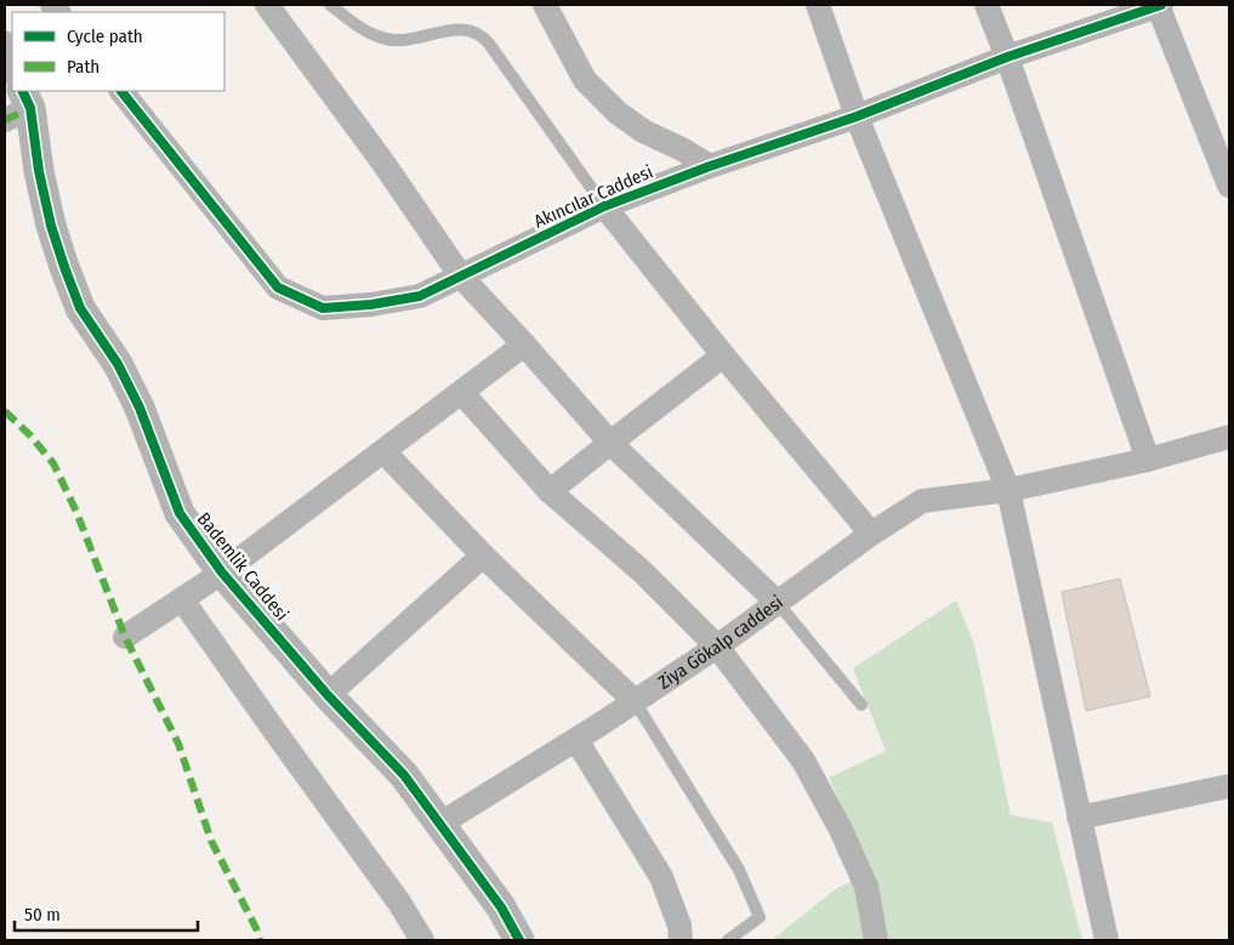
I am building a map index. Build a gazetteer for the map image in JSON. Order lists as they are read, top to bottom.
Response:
{
  "streets": {
    "street": ["Akıncılar Caddesi", "Bademlik Caddesi", "Ziya Gökalp caddesi"]
  },
  "crossings": [
    ["Bademlik Caddesi", "Ziya Gökalp caddesi"]
  ],
  "legend": ["Cycle path", "Path"],
  "scale_bar": "50 m"
}
